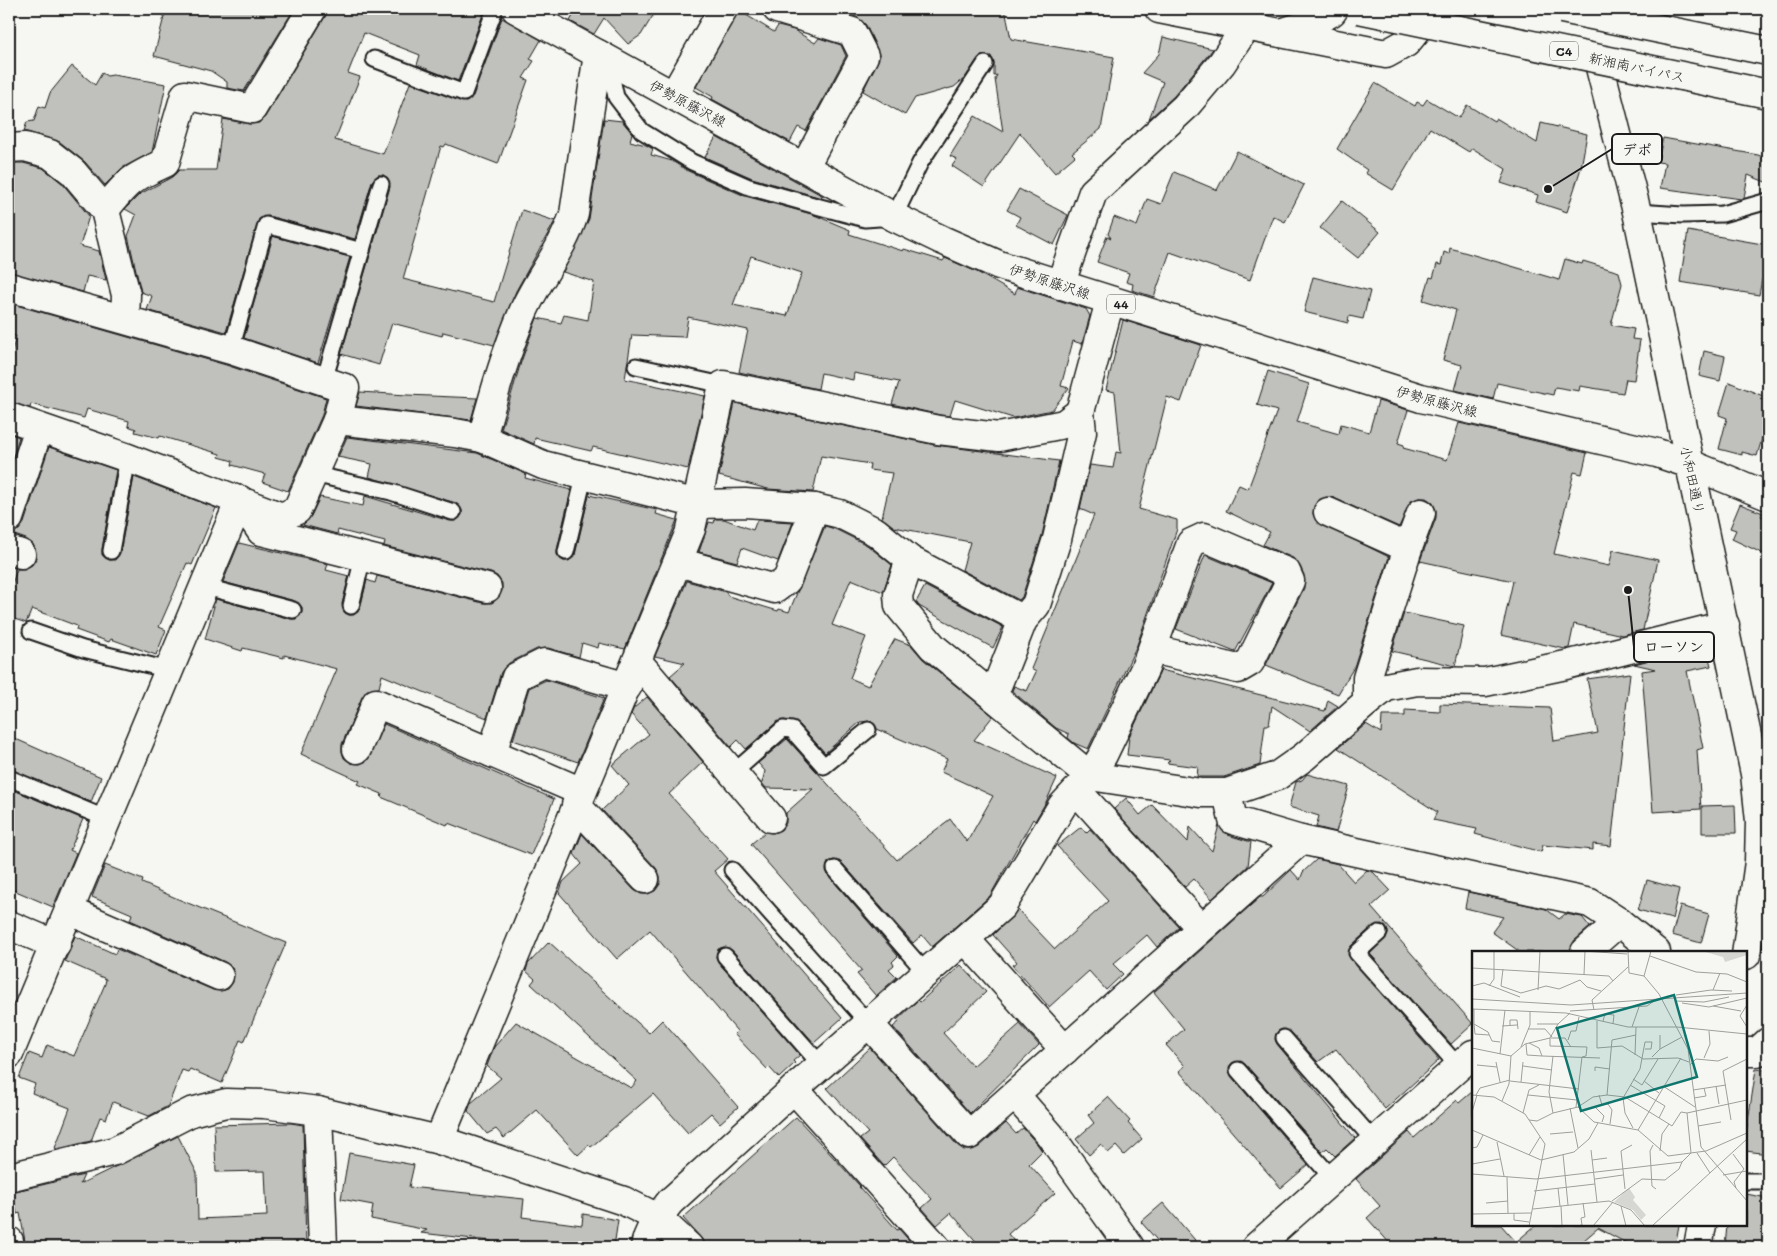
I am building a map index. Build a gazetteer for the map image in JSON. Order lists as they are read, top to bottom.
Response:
{
  "streets": {
    "main road": [
      "C4",
      "新湘南バイパス",
      "伊勢原藤沢線",
      "44",
      "小和田通り"
    ]
  },
  "crossings": [
    ["伊勢原藤沢線", "小和田通り"]
  ],
  "places": ["デポ", "ローソン"]
}
